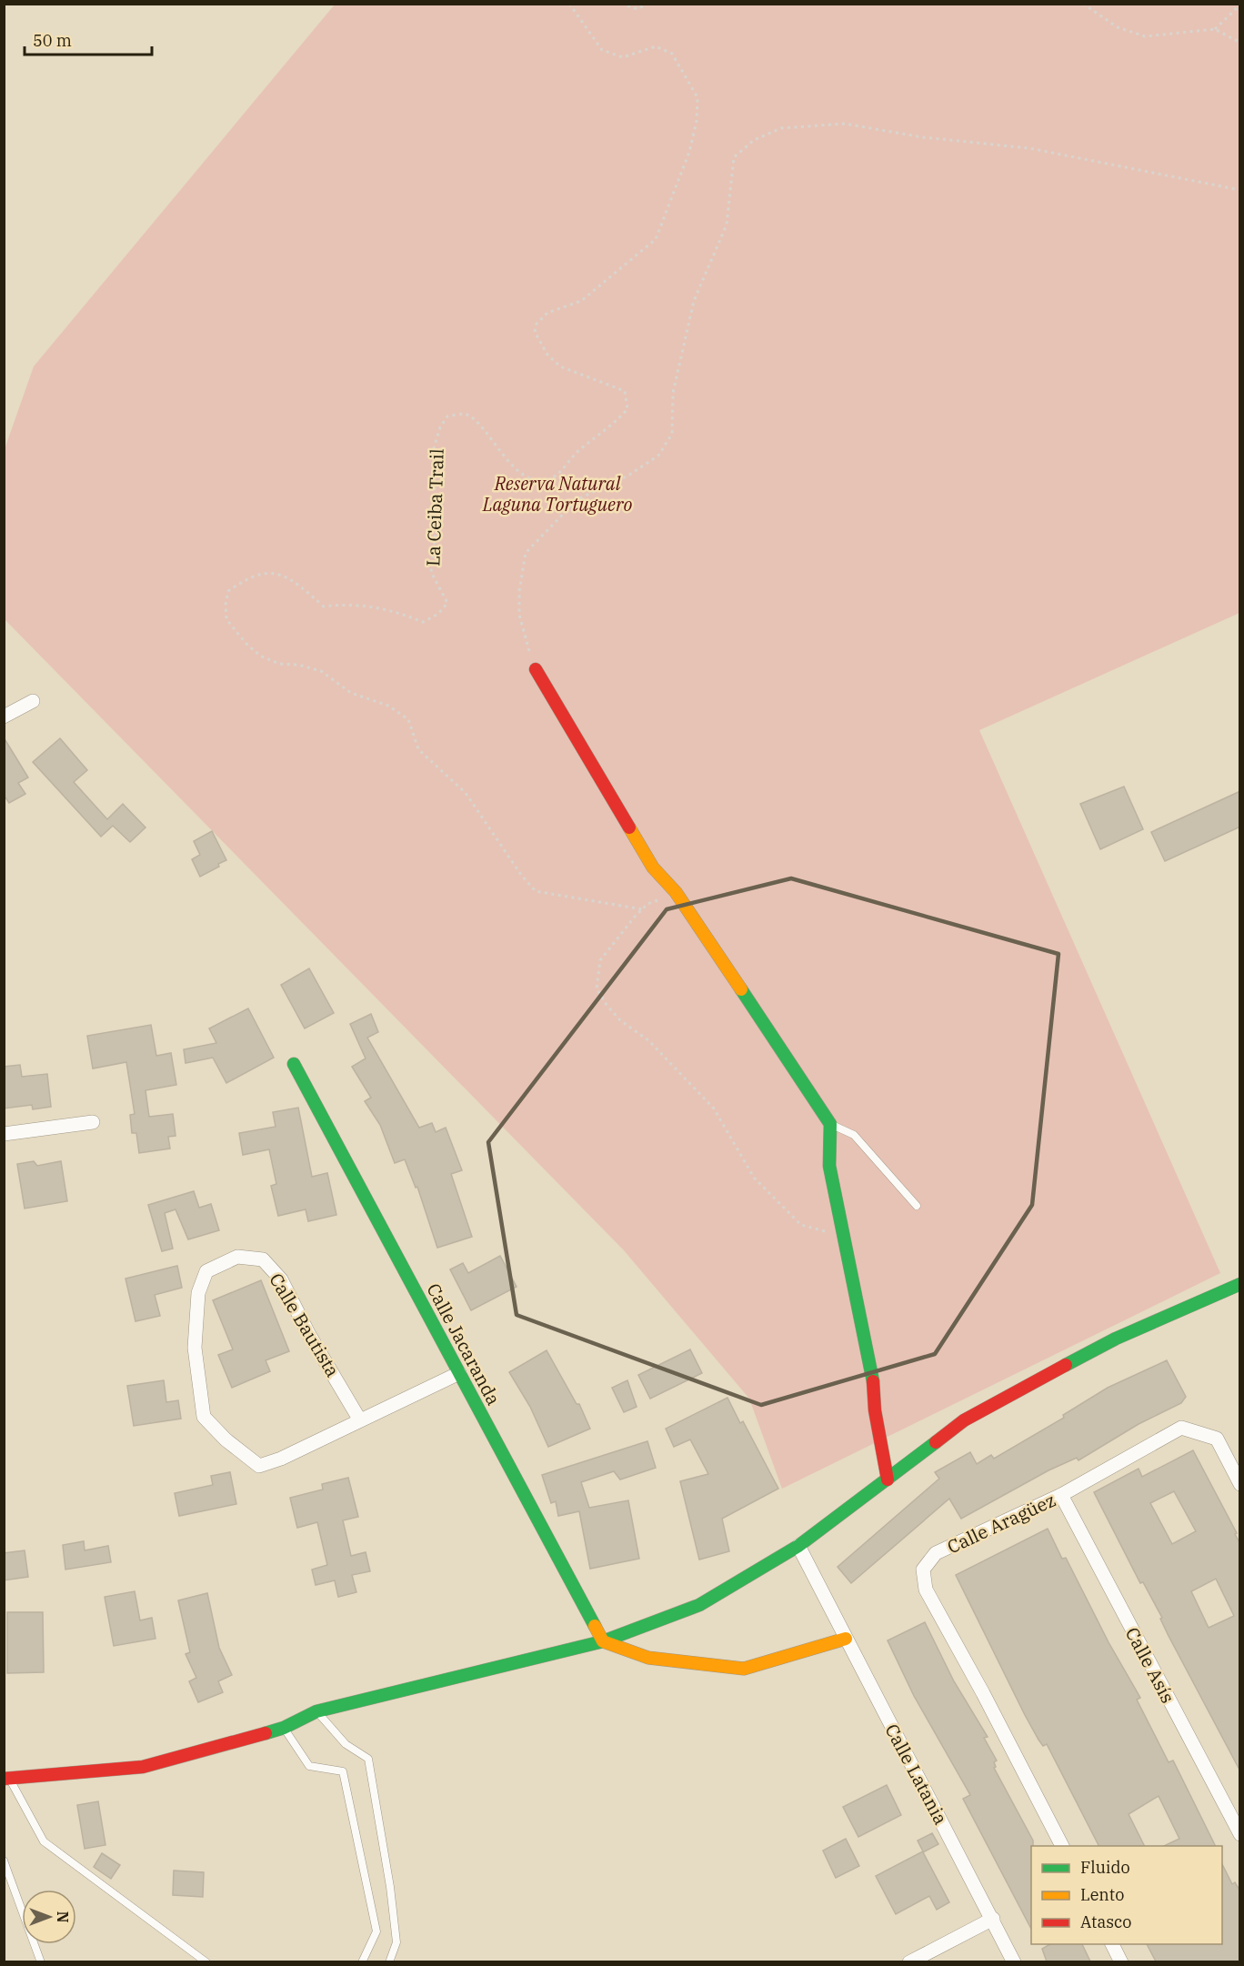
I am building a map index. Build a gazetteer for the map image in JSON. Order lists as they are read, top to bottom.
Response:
{
  "streets": {
    "street": [
      "Calle Bautista",
      "Calle Jacaranda",
      "Calle Aragüez",
      "Calle Asís",
      "Calle Latania"
    ],
    "path": ["La Ceiba Trail"]
  },
  "crossings": [
    ["Calle Bautista", "Calle Jacaranda"],
    ["Calle Aragüez", "Calle Asís"]
  ],
  "parks": ["Reserva Natural Laguna Tortuguero"],
  "legend": ["Fluido", "Lento", "Atasco"],
  "scale_bar": "50 m",
  "north": "right"
}
